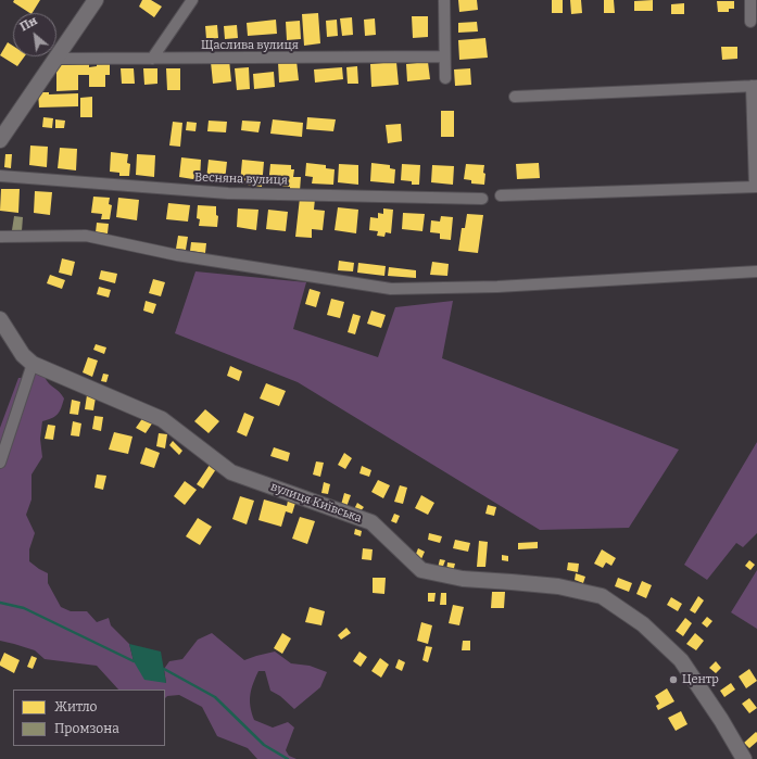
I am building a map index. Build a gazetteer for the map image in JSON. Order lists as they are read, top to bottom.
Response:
{
  "streets": {
    "street": ["Щаслива вулиця", "Весняна вулиця", "вулиця Київська"]
  },
  "places": ["Центр"],
  "legend": ["Житло", "Промзона"],
  "north": "top left"
}
